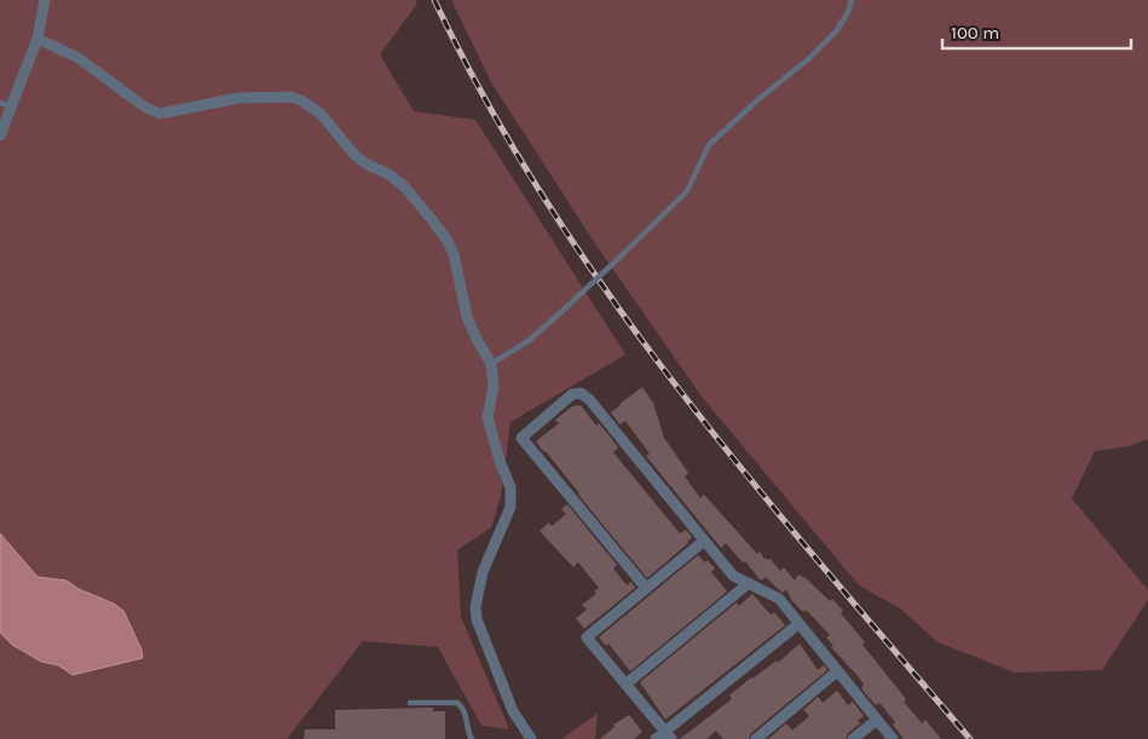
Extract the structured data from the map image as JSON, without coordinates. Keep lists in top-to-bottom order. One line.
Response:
{"scale_bar":"100 m"}
